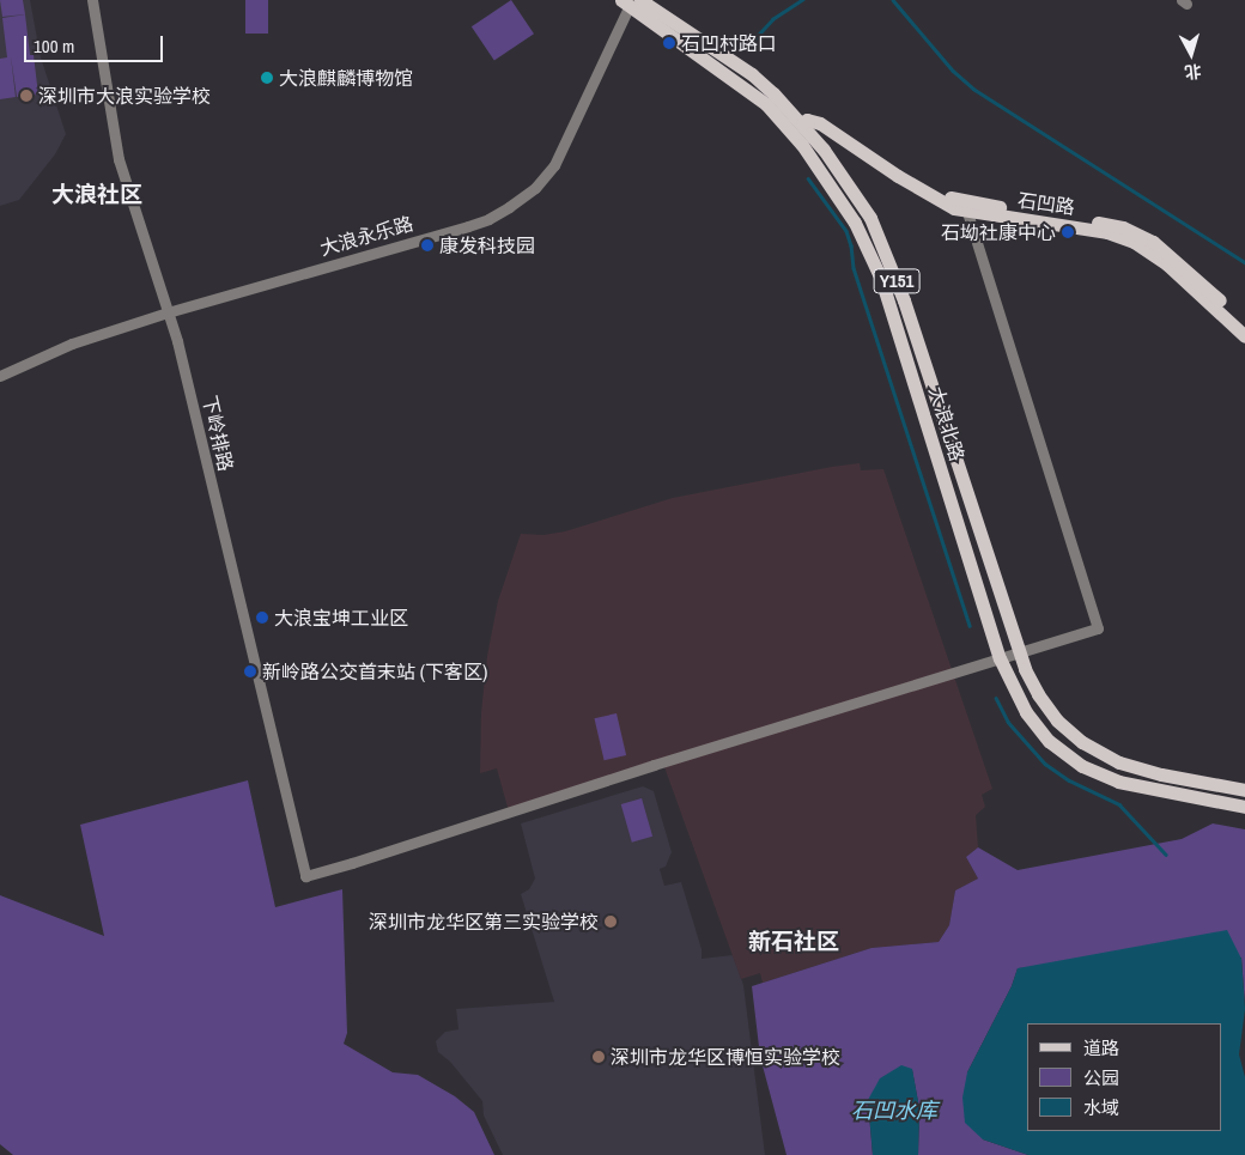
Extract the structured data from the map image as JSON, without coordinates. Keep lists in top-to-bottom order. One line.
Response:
{"streets":{"main road":["石凹路","Y151","大浪北路"],"street":["大浪永乐路","下岭排路"]},"crossings":[["石凹路","大浪北路"],["大浪永乐路","大浪北路"],["大浪永乐路","下岭排路"],["大浪北路","下岭排路"]],"districts":["大浪社区","新石社区"],"water":["石凹水库"],"places":["石凹村路口","大浪麒麟博物馆","深圳市大浪实验学校","石坳社康中心","康发科技园","大浪宝坤工业区","新岭路公交首末站 (下客区)","深圳市龙华区第三实验学校","深圳市龙华区博恒实验学校"],"legend":["道路","公园","水域"],"scale_bar":"100 m","north":"bottom"}
